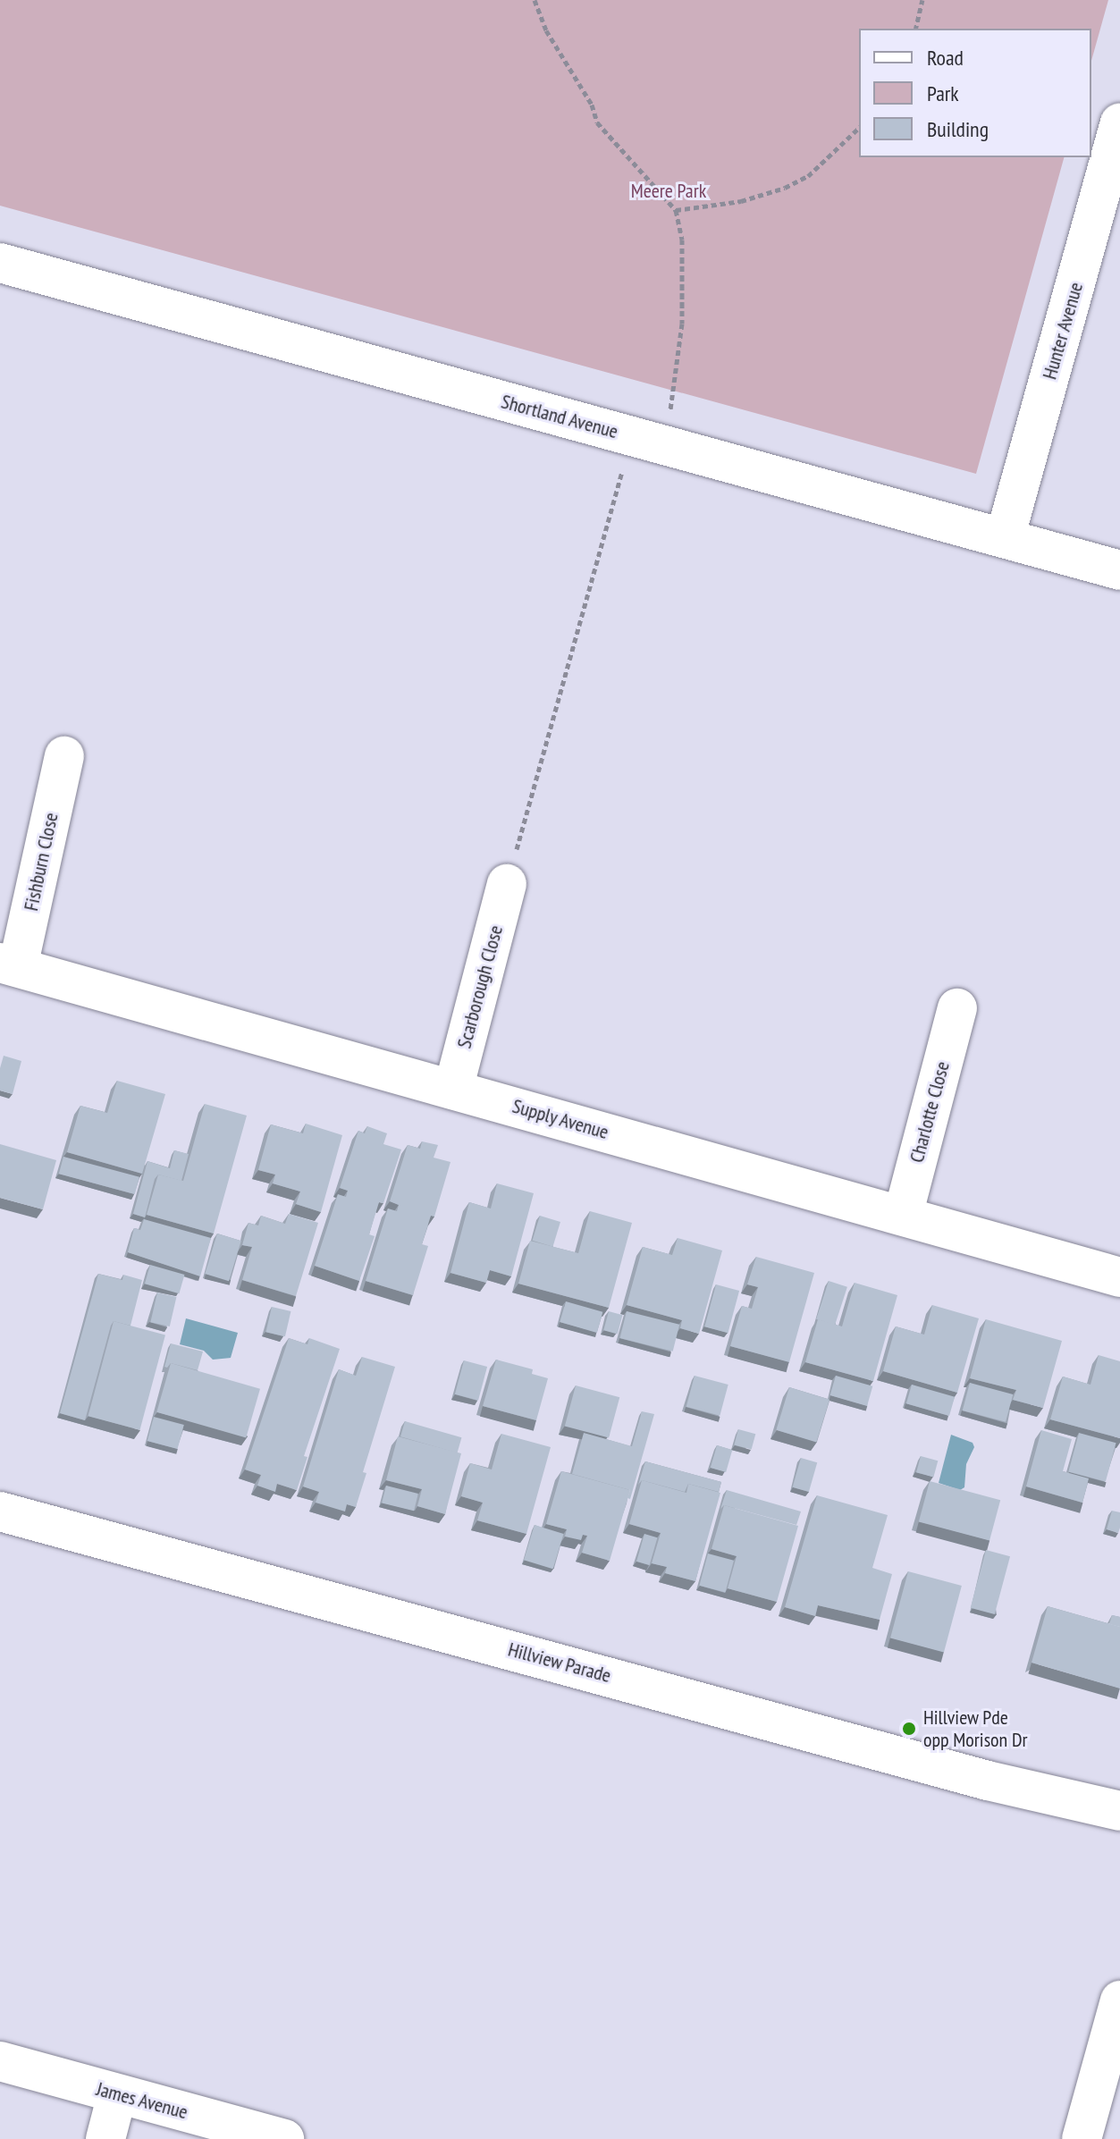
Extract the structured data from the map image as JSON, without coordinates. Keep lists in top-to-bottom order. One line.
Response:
{"streets":{"street":["Hunter Avenue","Shortland Avenue","Fishburn Close","Scarborough Close","Charlotte Close","Supply Avenue","Hillview Parade","James Avenue"]},"crossings":[["Hunter Avenue","Shortland Avenue"],["Fishburn Close","Supply Avenue"],["Scarborough Close","Supply Avenue"],["Charlotte Close","Supply Avenue"]],"parks":["Meere Park"],"places":["Hillview Pde opp Morison Dr"],"legend":["Road","Park","Building"]}
